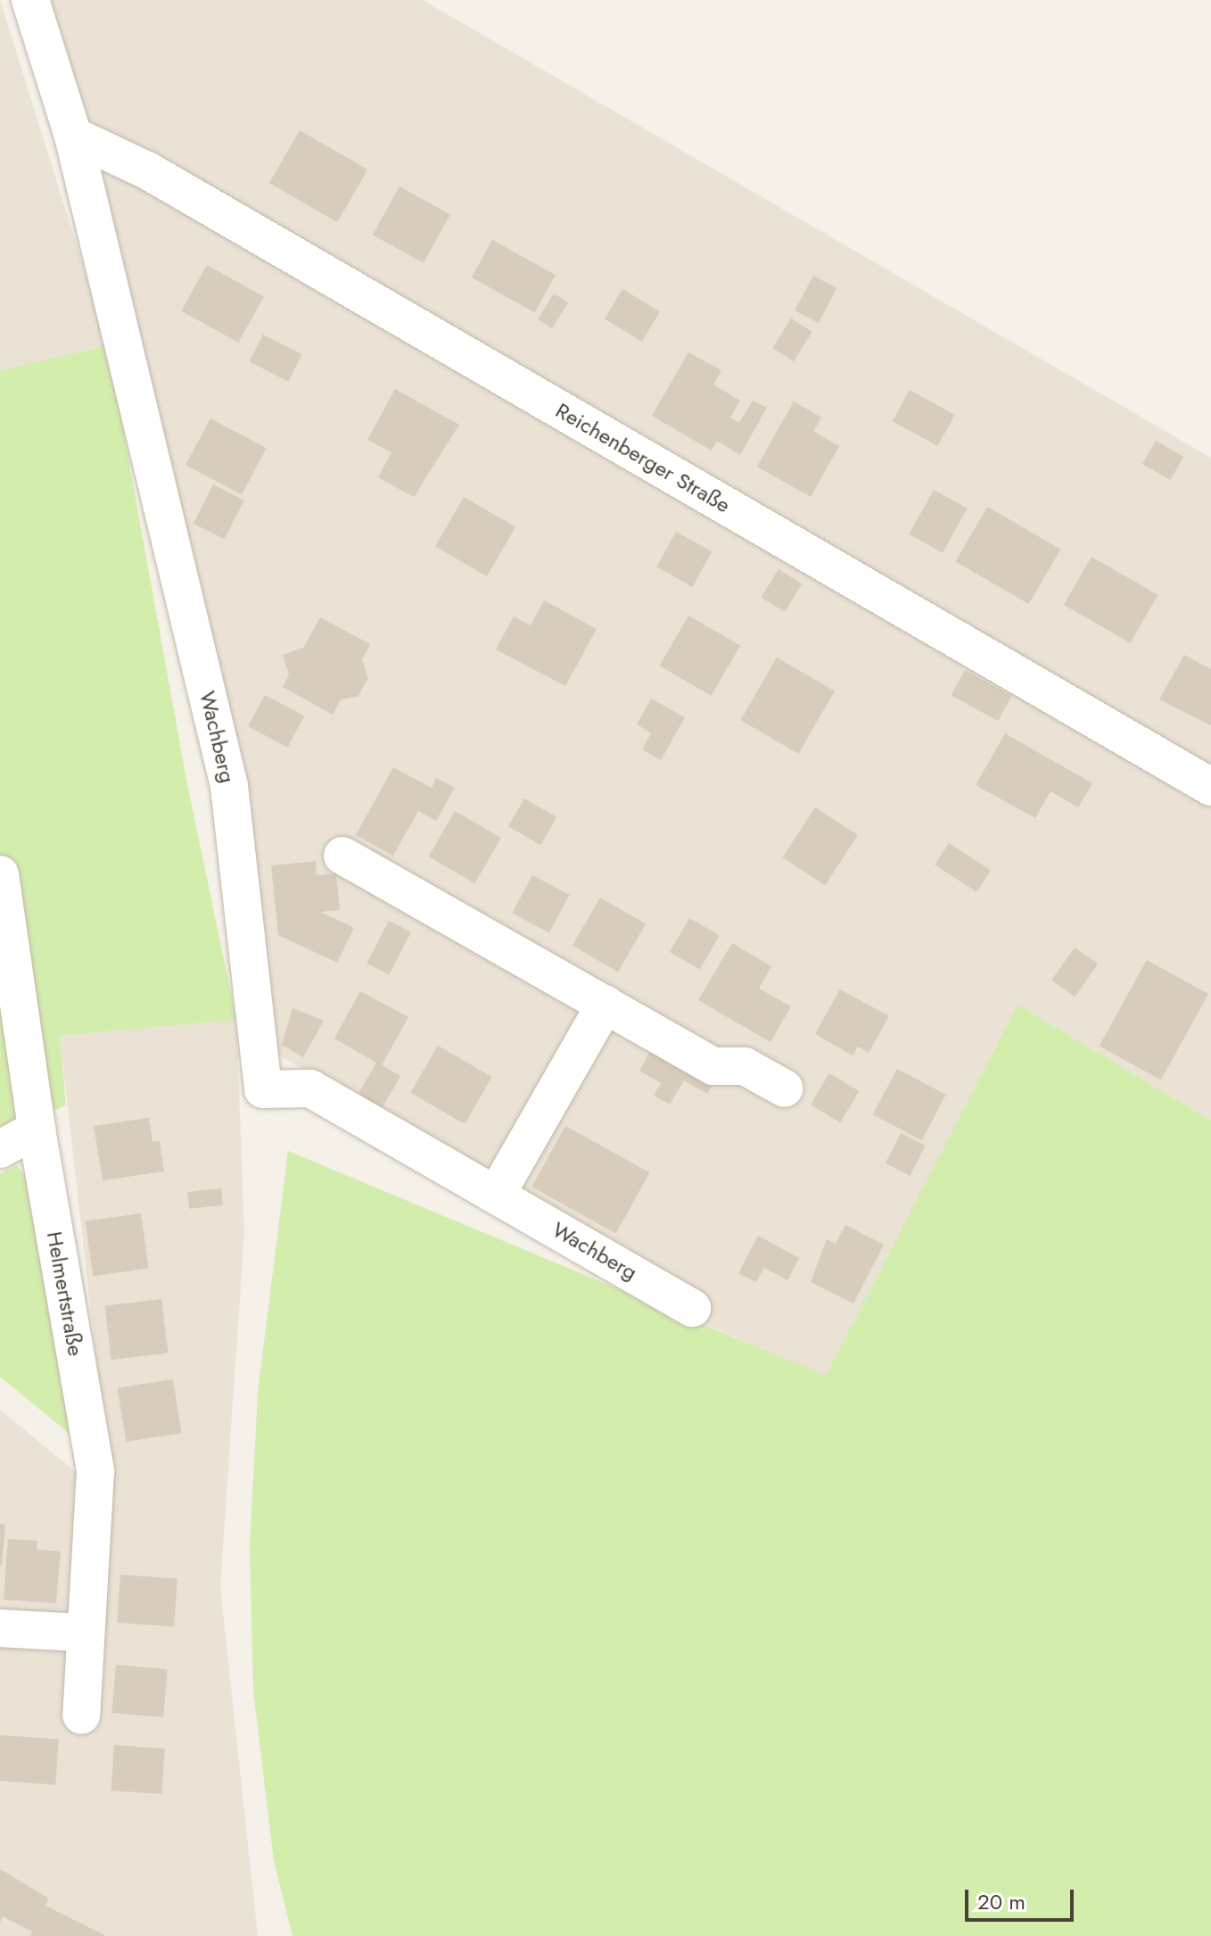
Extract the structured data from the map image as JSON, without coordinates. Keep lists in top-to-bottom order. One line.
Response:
{"streets":{"street":["Reichenberger Straße","Wachberg","Helmertstraße"]},"crossings":[["Reichenberger Straße","Wachberg"]],"scale_bar":"20 m"}
